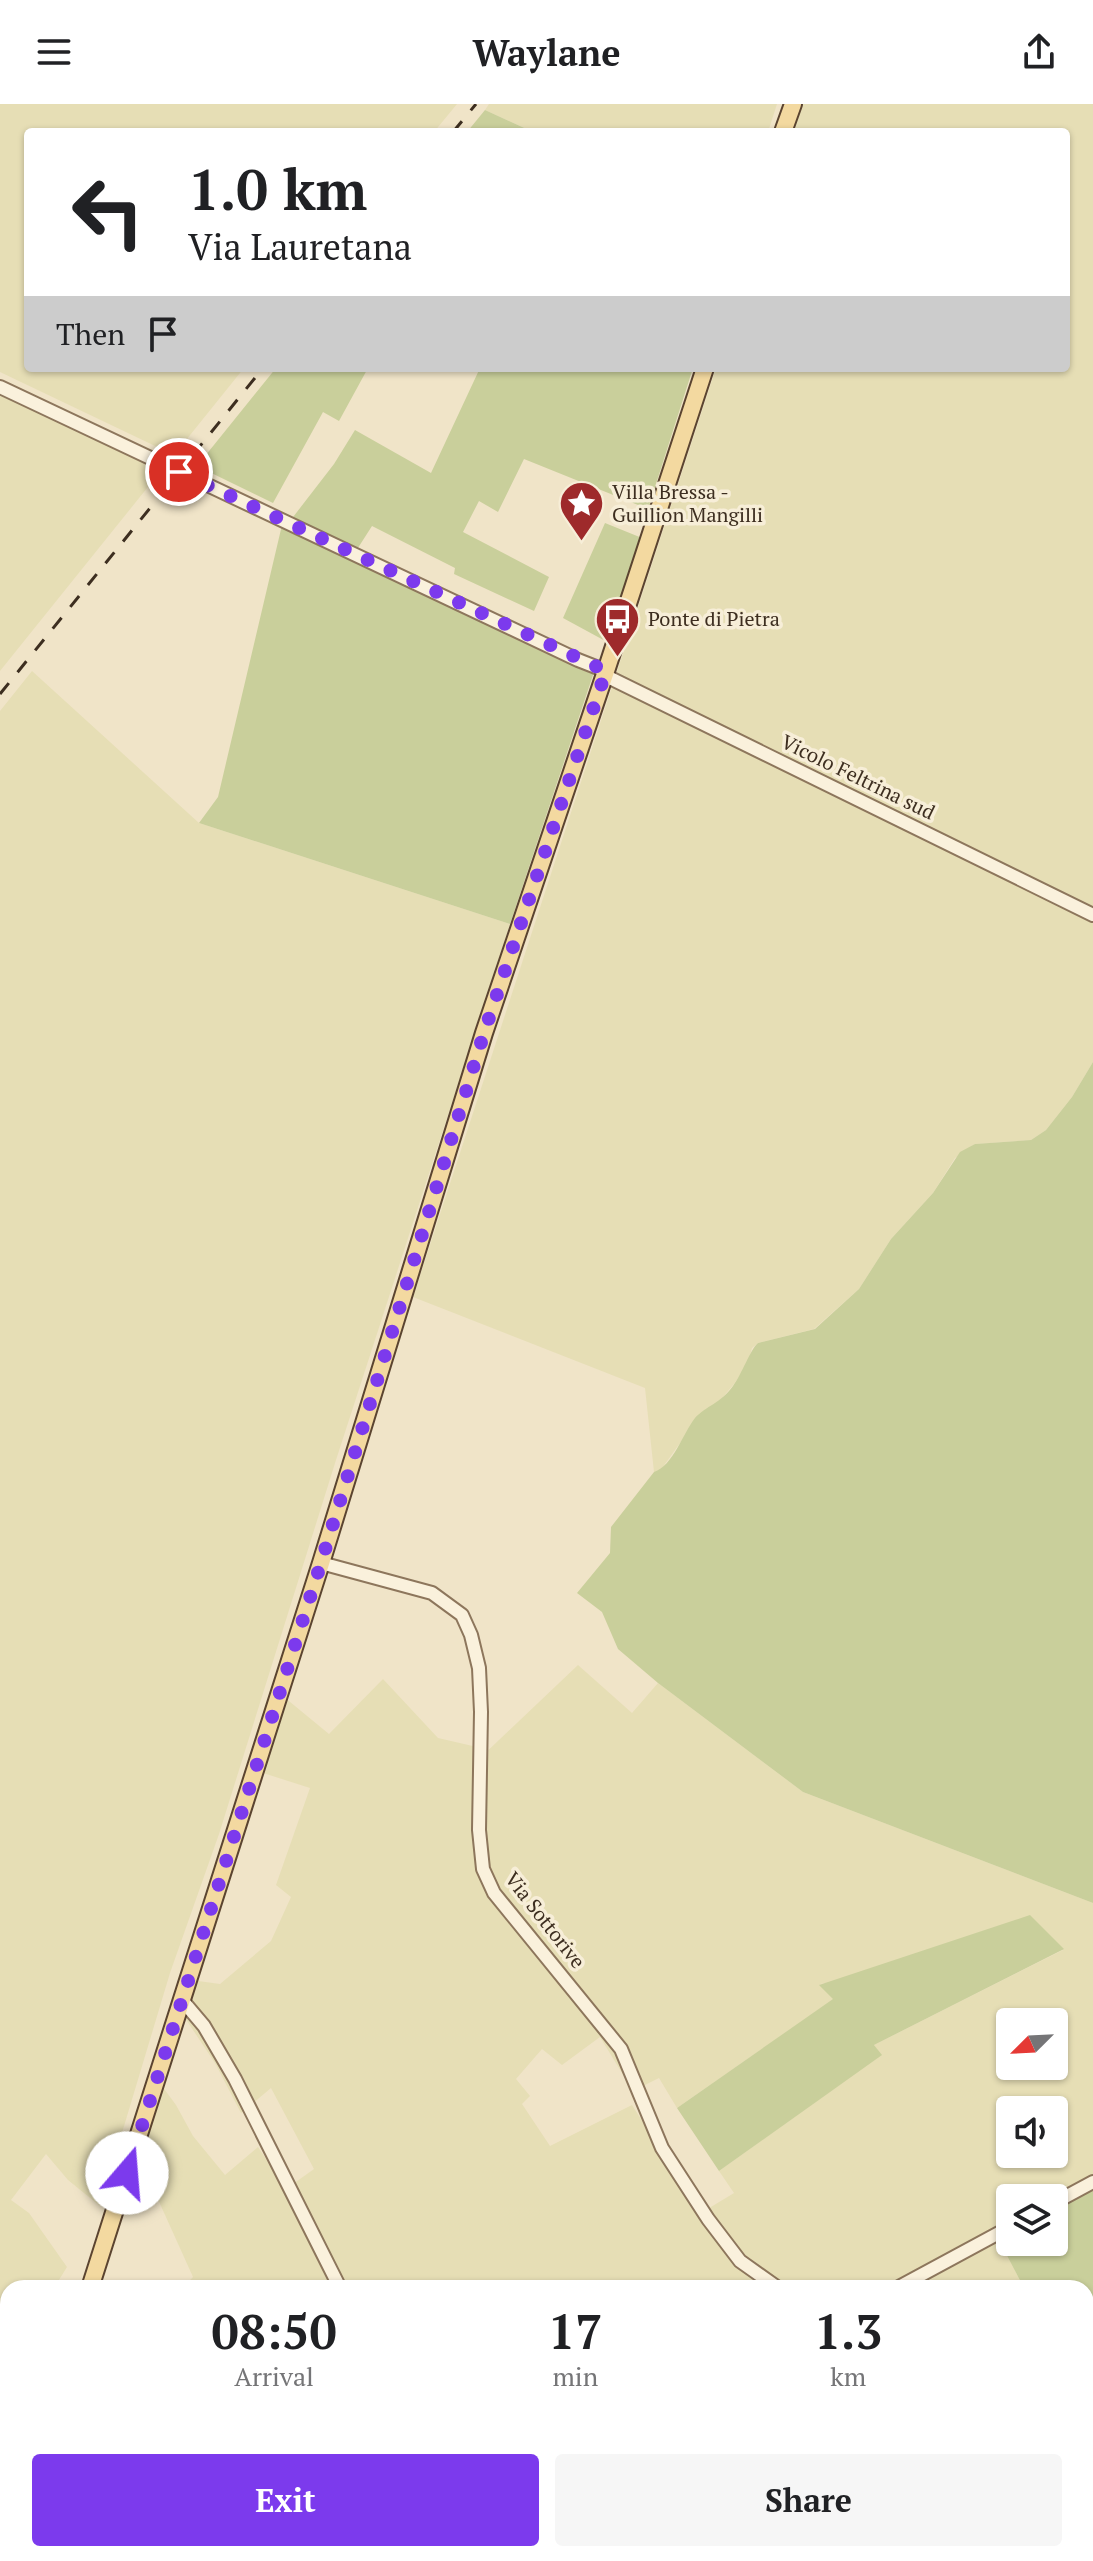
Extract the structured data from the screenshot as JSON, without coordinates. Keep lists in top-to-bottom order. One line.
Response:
{"streets":{"street":["Vicolo Feltrina sud","Via Sottorive"]},"places":{"place":["Villa Bressa - Guillion Mangilli"],"bus stop":["Ponte di Pietra"]},"north":"bottom left","page":{"header":"Waylane","turn":["1.0 km","Via Lauretana"],"then":"Then","eta":["08:50","Arrival","17","min","1.3","km"],"buttons":["Exit","Share"]}}
